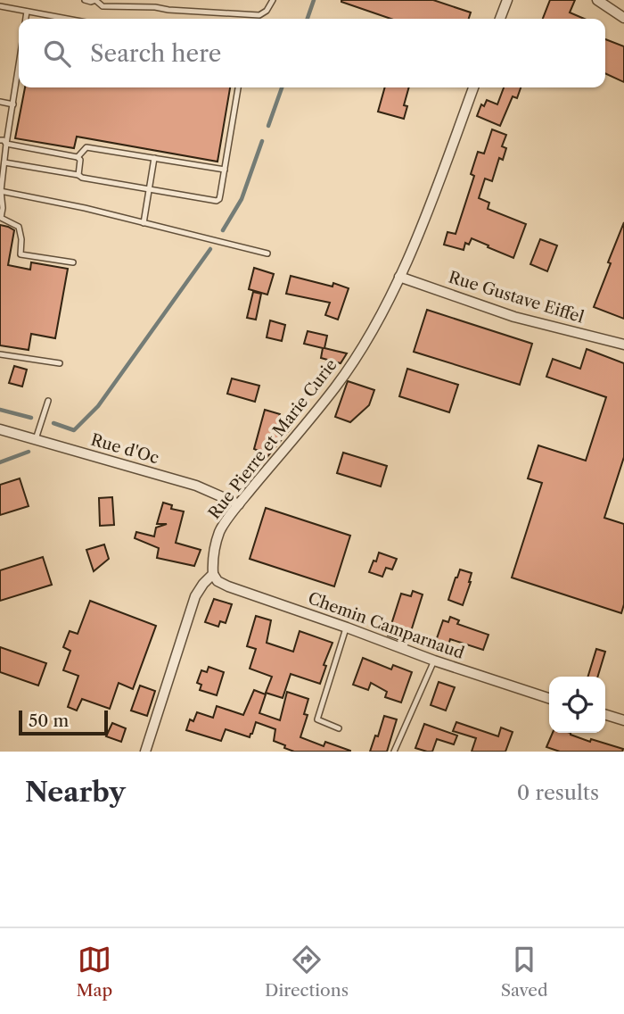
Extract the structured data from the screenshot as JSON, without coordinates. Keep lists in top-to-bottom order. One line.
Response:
{"streets":{"street":["Rue Gustave Eiffel","Rue Pierre et Marie Curie","Rue d'Oc","Chemin Camparnaud"]},"crossings":[["Rue Gustave Eiffel","Rue Pierre et Marie Curie"],["Rue Pierre et Marie Curie","Rue d'Oc"],["Rue Pierre et Marie Curie","Chemin Camparnaud"]],"scale_bar":"50 m","page":{"search":"Search here","scale":"50 m","heading":["Nearby","0 results"],"nav":["Map","Directions","Saved"]}}
